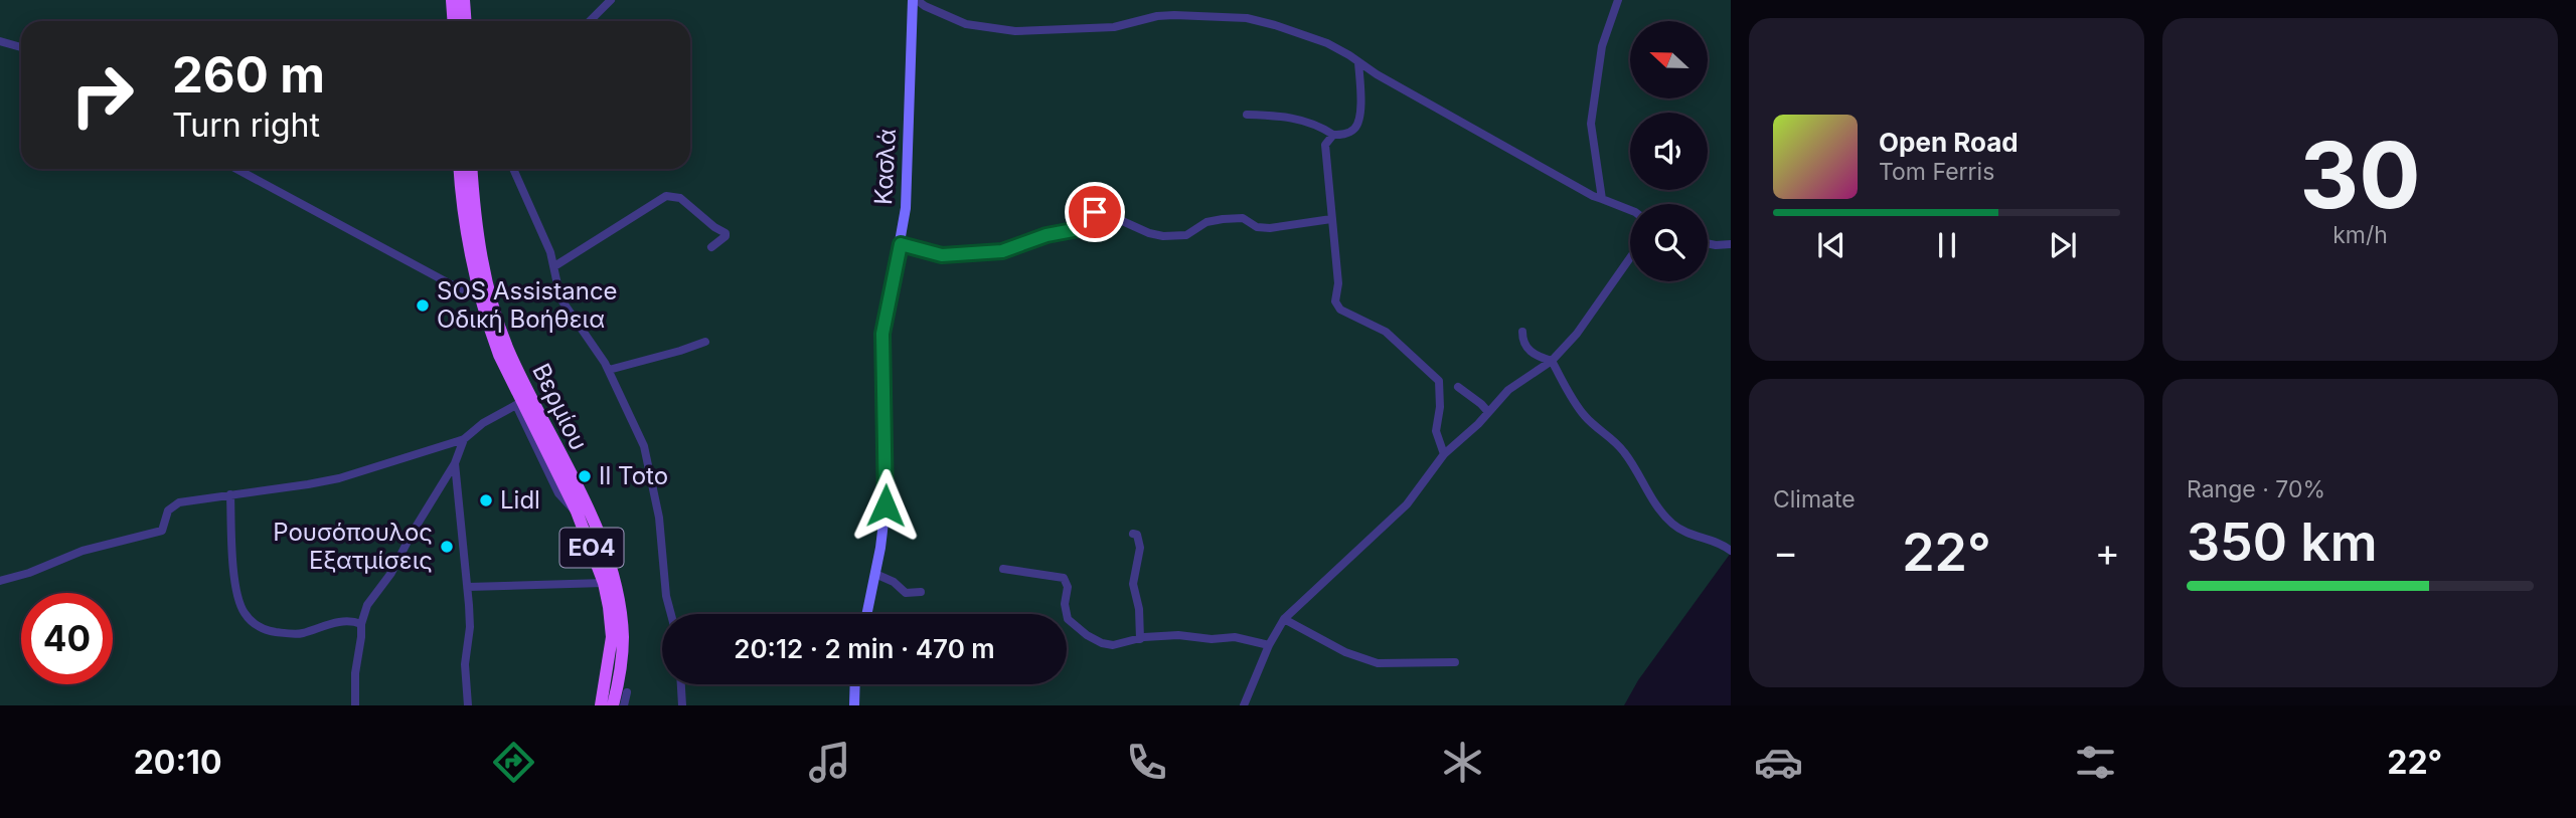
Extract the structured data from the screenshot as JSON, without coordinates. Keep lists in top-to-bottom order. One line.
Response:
{"streets":{"main road":["Βερμίου","ΕΟ4"],"street":["Κασλά"]},"crossings":[["Βερμίου","ΕΟ4"]],"places":["SOS Assistance Οδική Βοήθεια","Il Toto","Lidl","Ρουσόπουλος Εξατμίσεις"],"north":"left","page":{"tile":[["30","km/h"],"Climate",["Range · 70%","350 km"]],"turn":["260 m","Turn right"],"song":["Open Road","Tom Ferris"],"heat":["−","22°","+"],"limit":"40","trip":"20:12 · 2 min · 470 m","tabs":["20:10","22°"]}}
